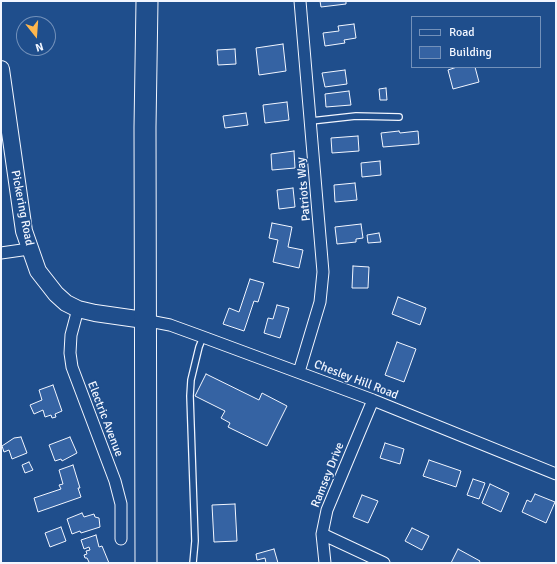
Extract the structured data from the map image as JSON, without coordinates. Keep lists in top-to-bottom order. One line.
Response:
{"streets":{"main road":["Pickering Road"],"street":["Patriots Way","Chesley Hill Road","Electric Avenue","Ramsey Drive"]},"crossings":[["Patriots Way","Chesley Hill Road"],["Pickering Road","Chesley Hill Road"],["Pickering Road","Electric Avenue"],["Chesley Hill Road","Ramsey Drive"]],"legend":["Road","Building"],"north":"bottom"}
